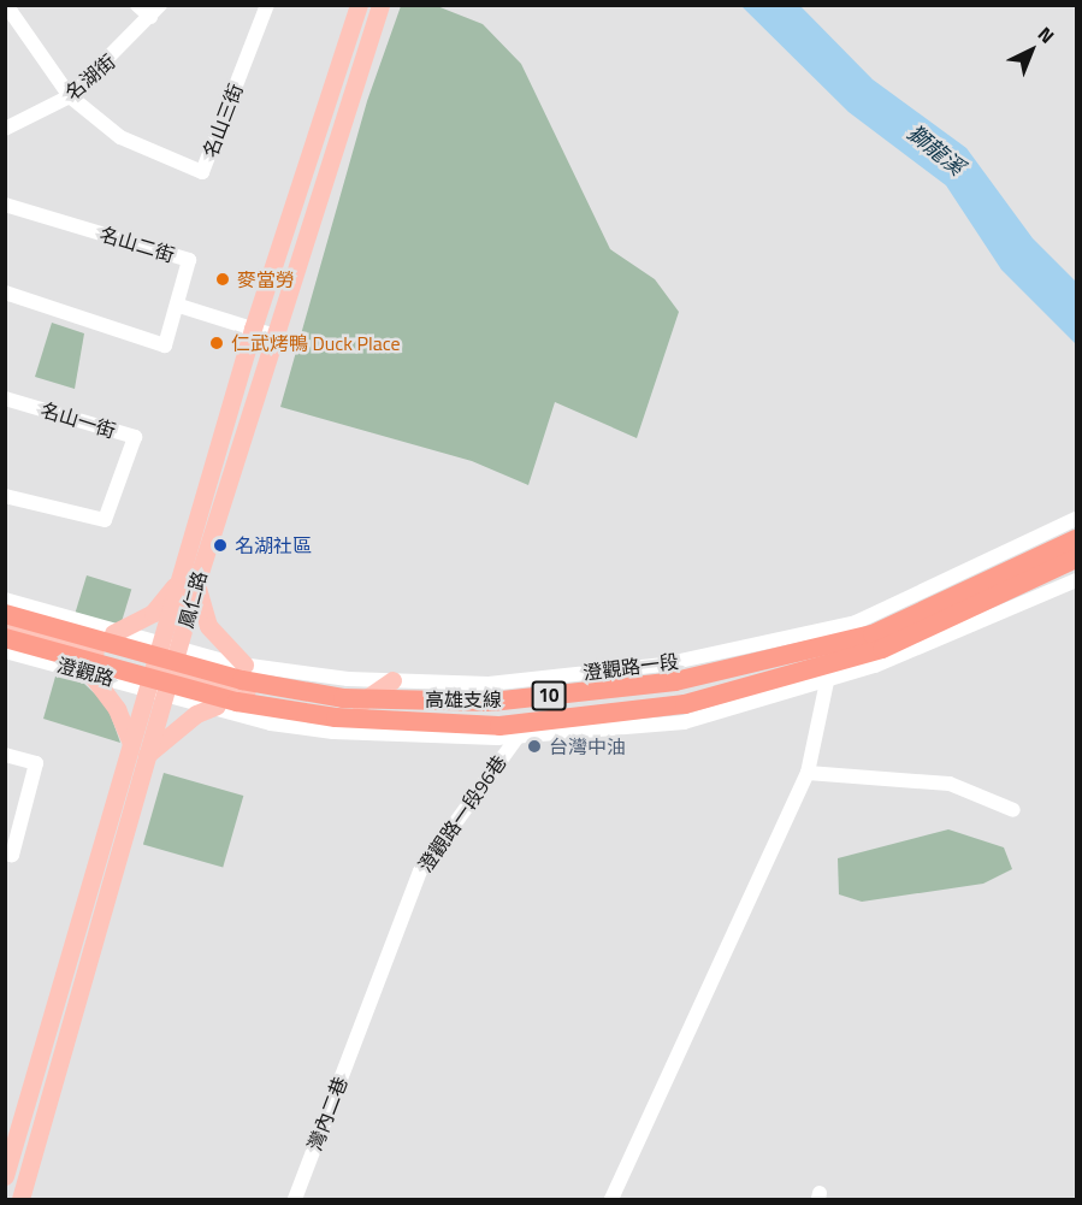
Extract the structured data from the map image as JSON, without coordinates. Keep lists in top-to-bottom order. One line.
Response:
{"streets":{"highway":["10","高雄支線"],"main road":["鳳仁路"],"street":["名湖街","名山三街","名山二街","名山一街","澄觀路一段","澄觀路","澄觀路一段96巷","灣內二巷"]},"crossings":[["名湖街","名山三街"],["鳳仁路","澄觀路一段"],["鳳仁路","澄觀路"],["澄觀路一段","澄觀路"],["澄觀路一段96巷","灣內二巷"]],"water":["獅龍溪"],"places":["麥當勞","仁武烤鴨 Duck Place","名湖社區","台灣中油"],"north":"top right"}
